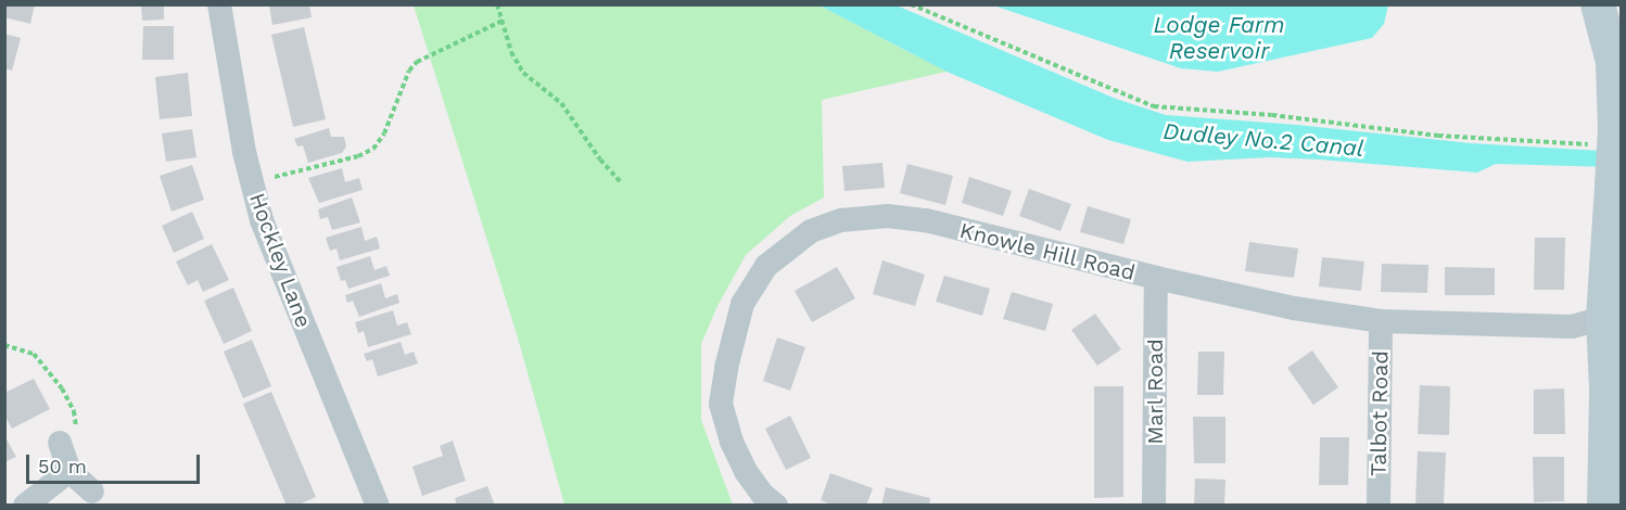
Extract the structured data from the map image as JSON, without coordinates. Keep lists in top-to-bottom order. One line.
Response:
{"streets":{"street":["Knowle Hill Road","Hockley Lane","Marl Road","Talbot Road"]},"crossings":[["Knowle Hill Road","Marl Road"],["Knowle Hill Road","Talbot Road"]],"water":["Lodge Farm Reservoir","Dudley No.2 Canal"],"scale_bar":"50 m"}
